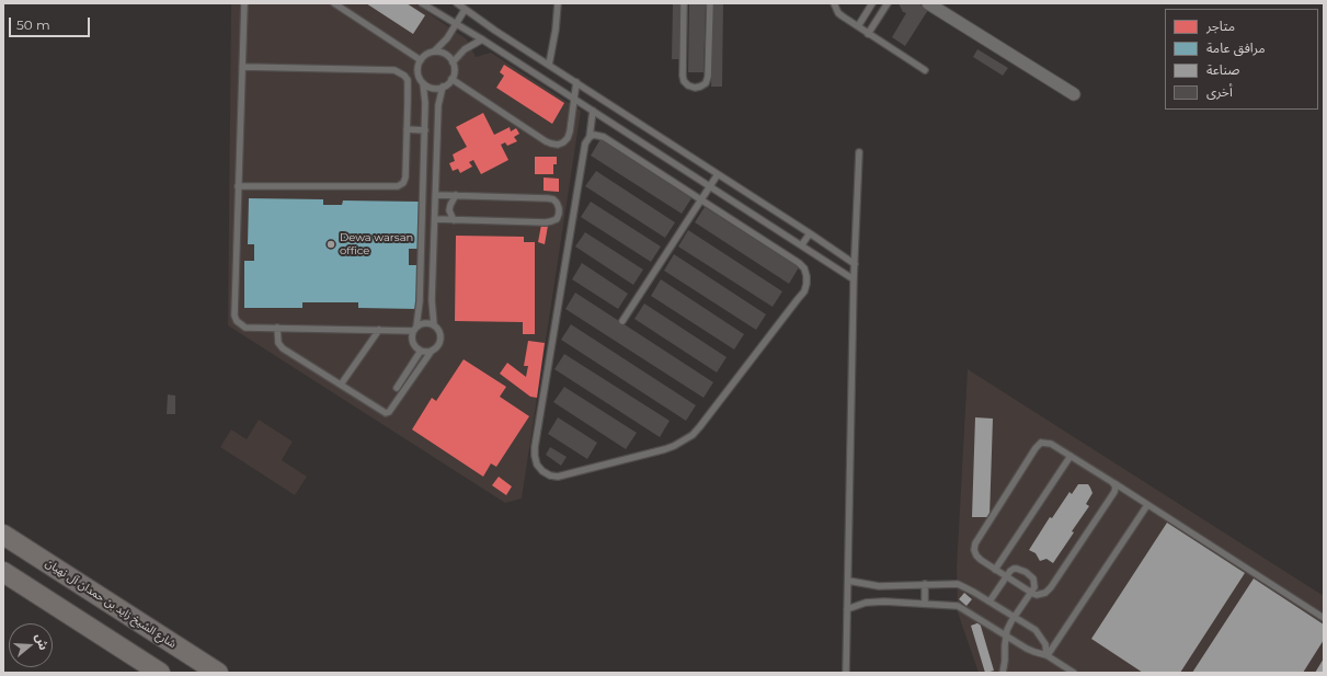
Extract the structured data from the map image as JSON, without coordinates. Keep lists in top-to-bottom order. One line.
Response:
{"streets":{"main road":["شارع الشيخ زايد بن حمدان آل نهيان"]},"places":["Dewa warsan office"],"legend":["متاجر","مرافق عامة","صناعة","أخرى"],"scale_bar":"50 m","north":"right"}
